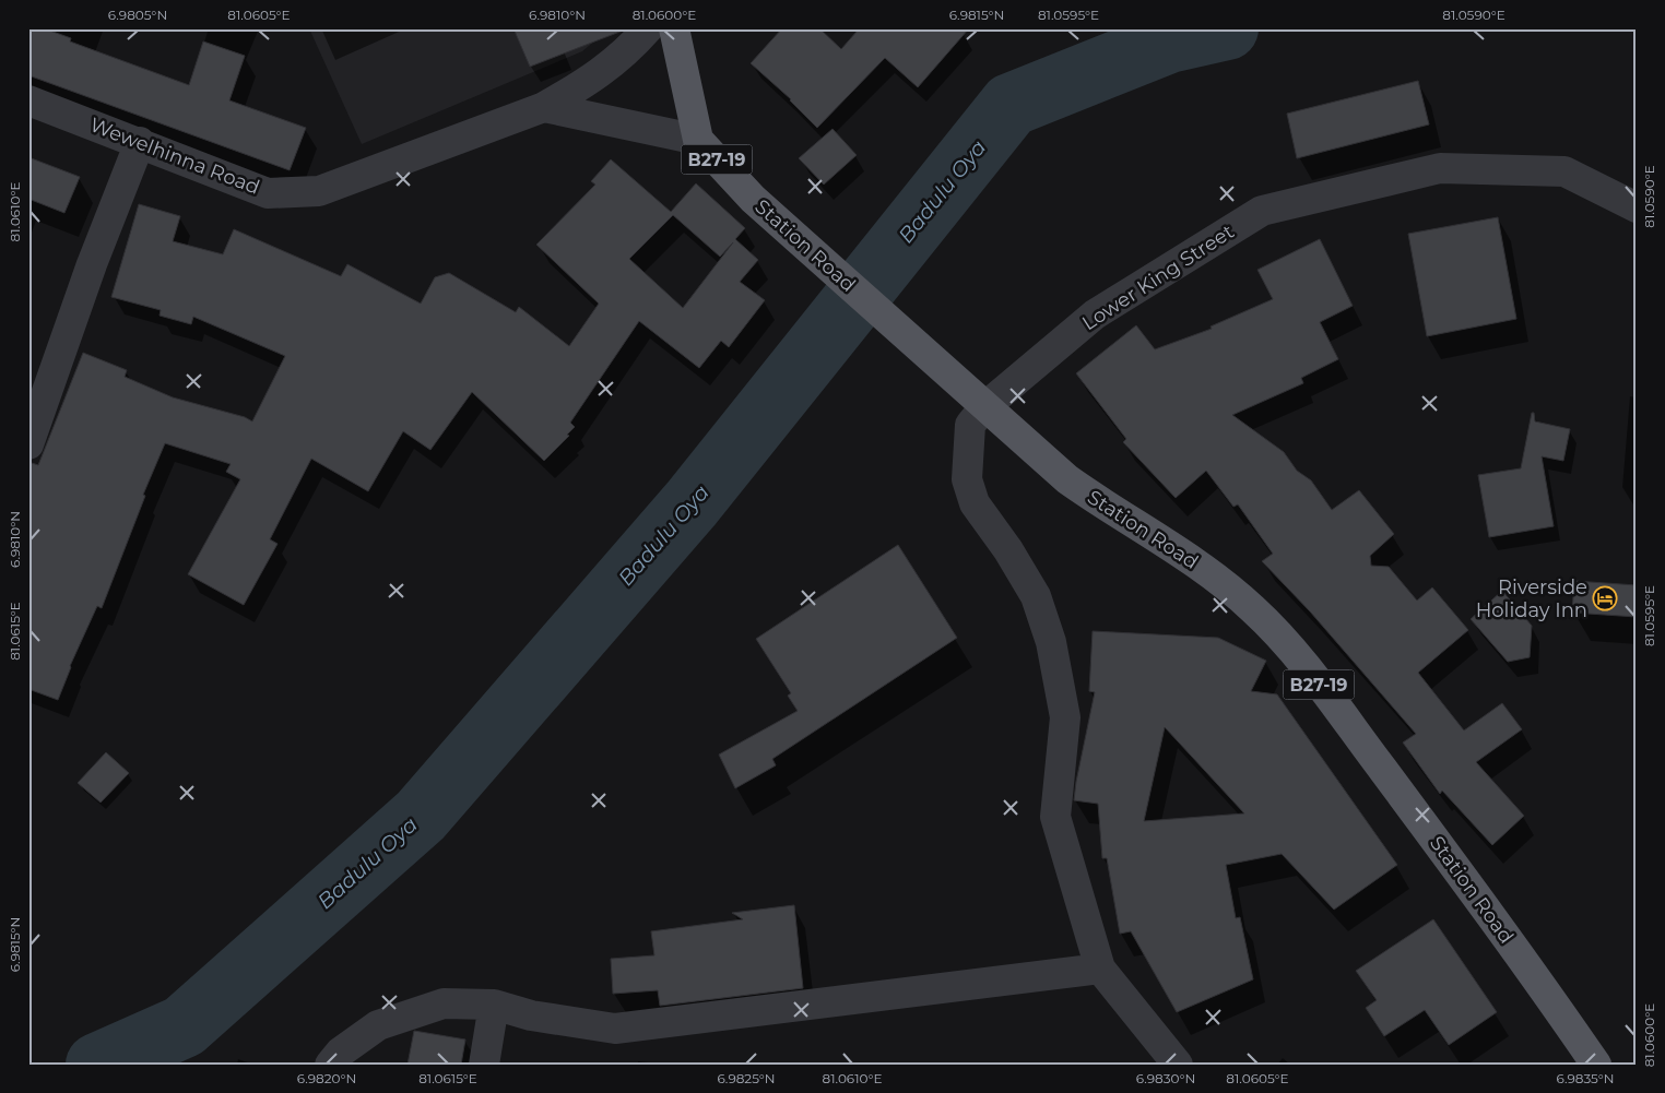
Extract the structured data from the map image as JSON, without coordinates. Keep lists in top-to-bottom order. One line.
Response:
{"streets":{"main road":["B27-19","Station Road"],"street":["Wewelhinna Road","Lower King Street"]},"crossings":[["B27-19","Station Road"],["Station Road","Lower King Street"]],"water":["Badulu Oya"],"places":{"hotel":["Riverside Holiday Inn"]},"coordinates":["6.9805°N","81.0605°E","6.9810°N","81.0600°E","6.9815°N","81.0595°E","81.0590°E","81.0610°E","81.0615°E","6.9820°N","6.9825°N","6.9830°N","6.9835°N"]}
